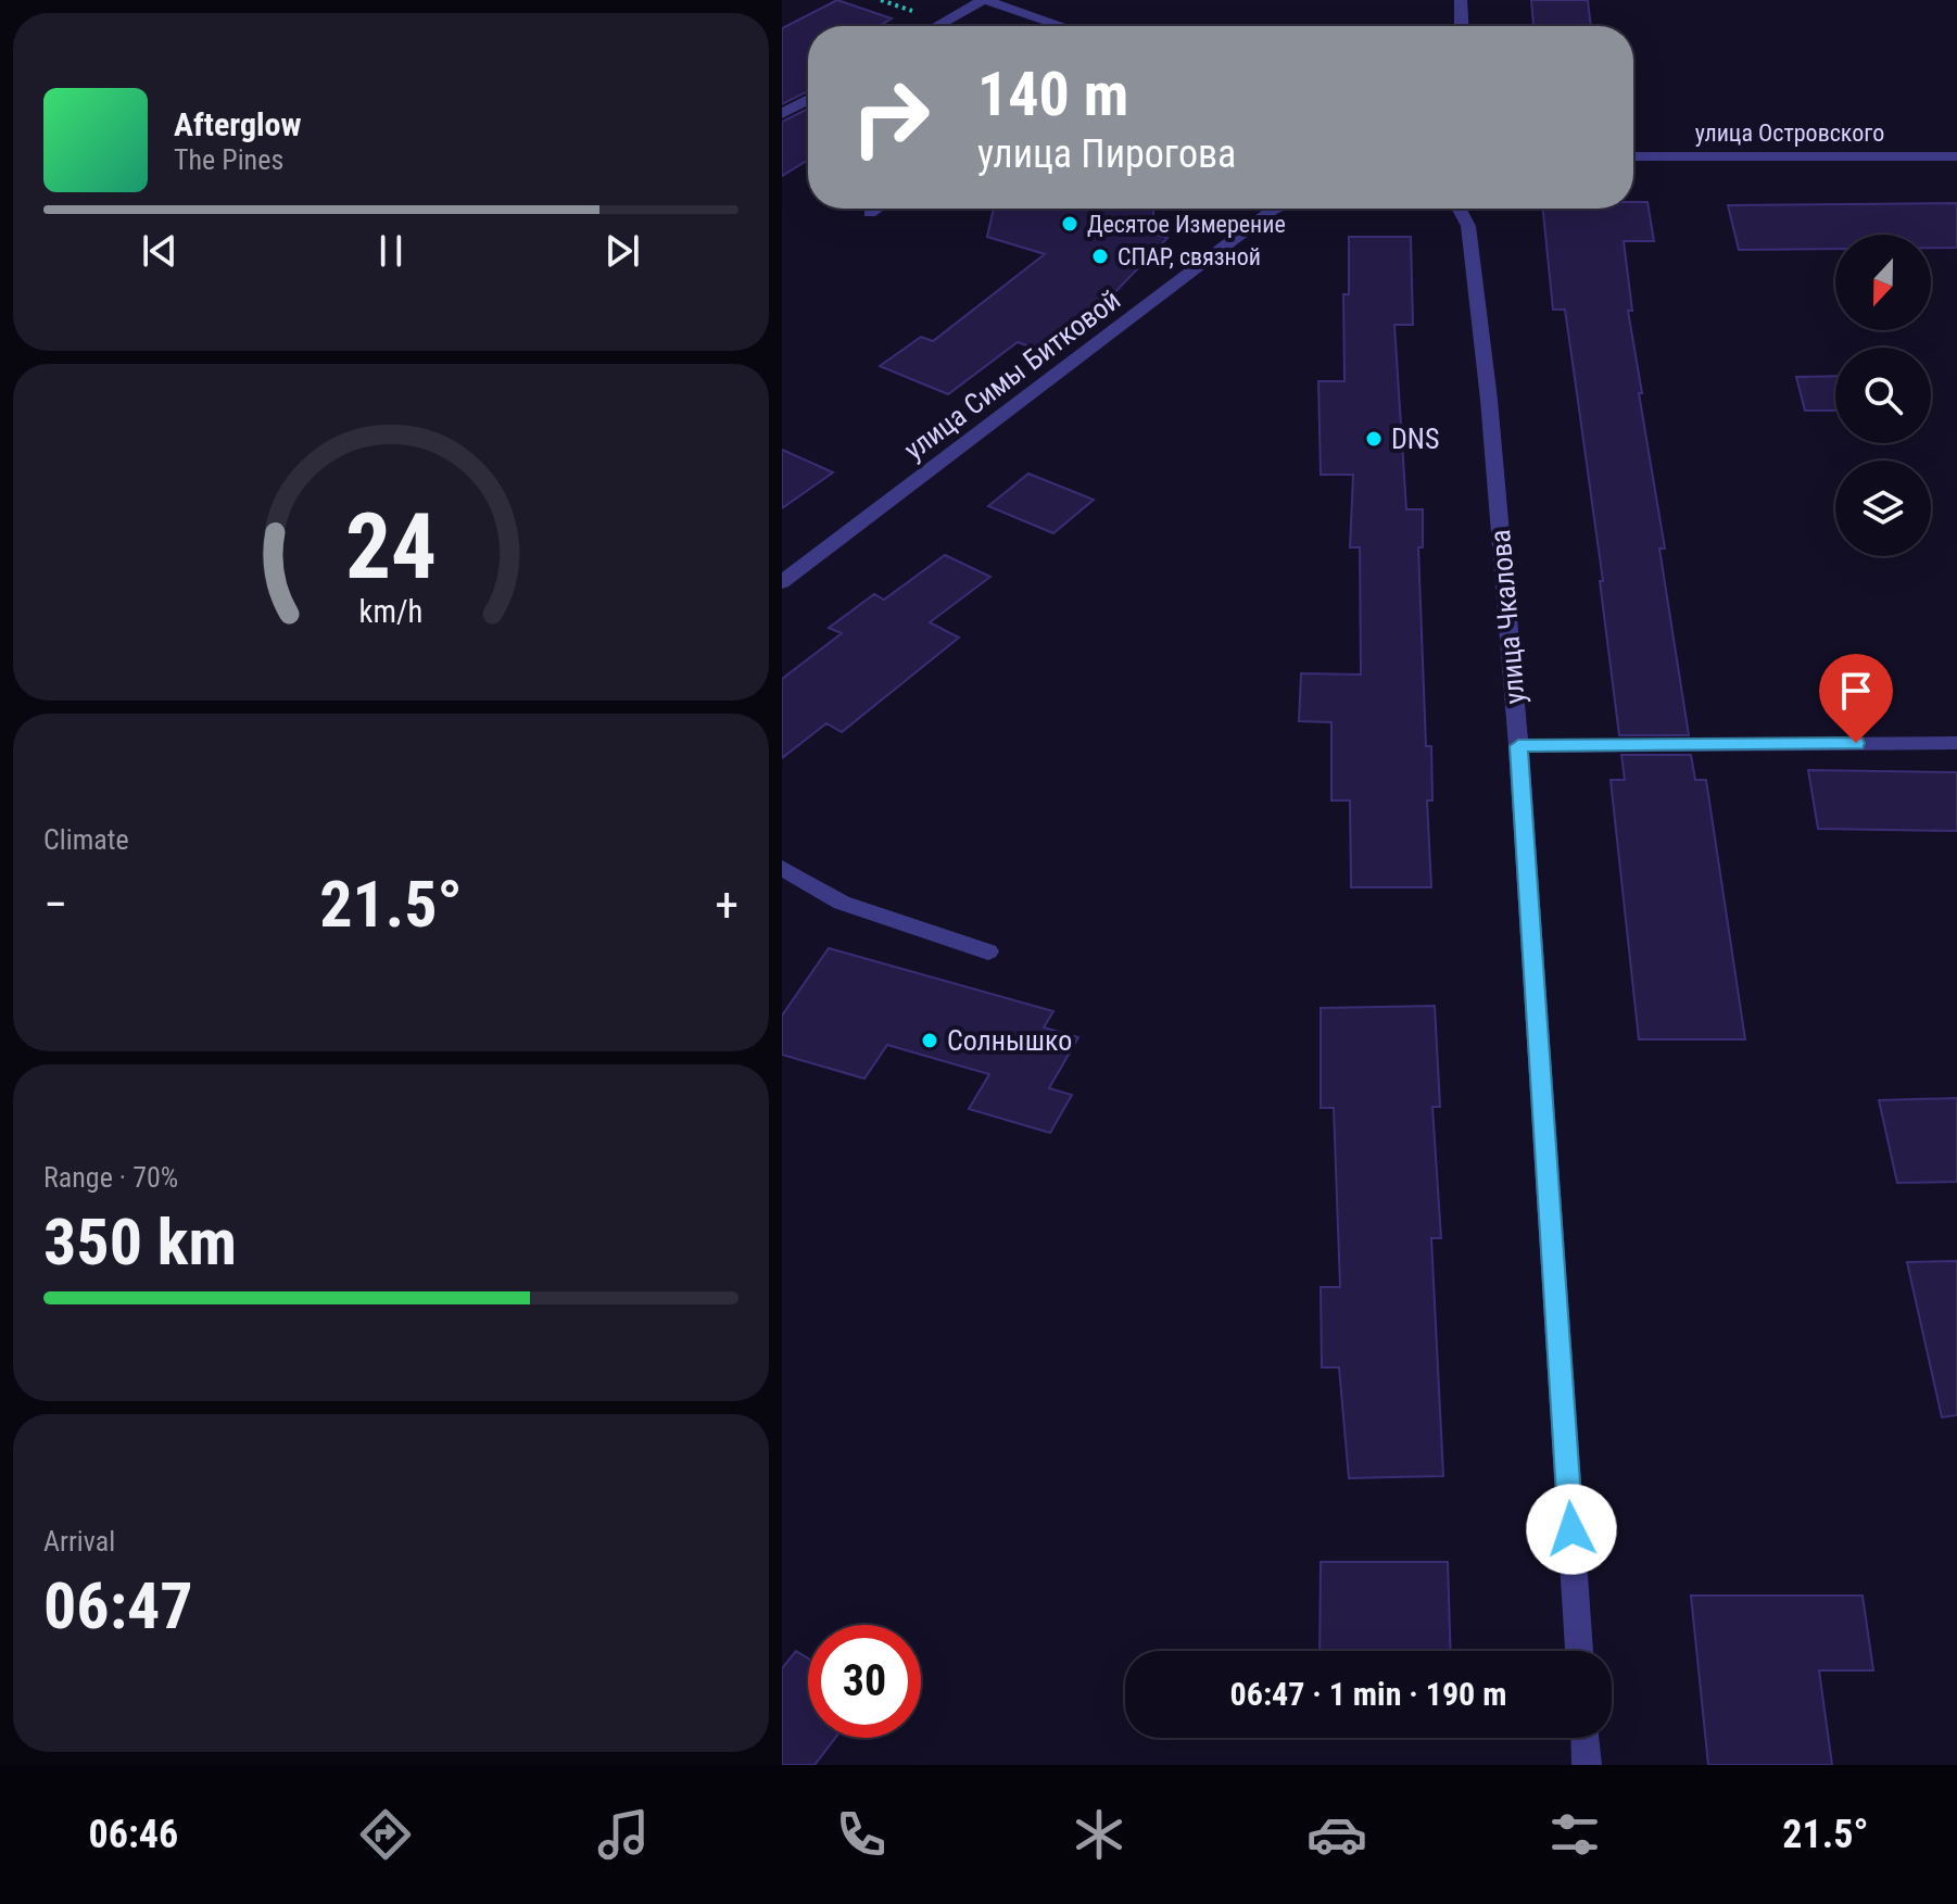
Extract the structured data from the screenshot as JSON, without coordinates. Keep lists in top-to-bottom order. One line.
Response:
{"streets":{"street":["улица Островского","улица Симы Битковой","улица Чкалова"]},"places":["Десятое Измерение","СПАР, связной","DNS","Солнышко"],"north":"bottom","page":{"turn":["140 m","улица Пирогова"],"song":["Afterglow","The Pines"],"tile":["Climate",["Range · 70%","350 km"],["Arrival","06:47"]],"heat":["−","21.5°","+"],"limit":"30","trip":"06:47 · 1 min · 190 m","tabs":["06:46","21.5°"],"gauge":["24","km/h"]}}
